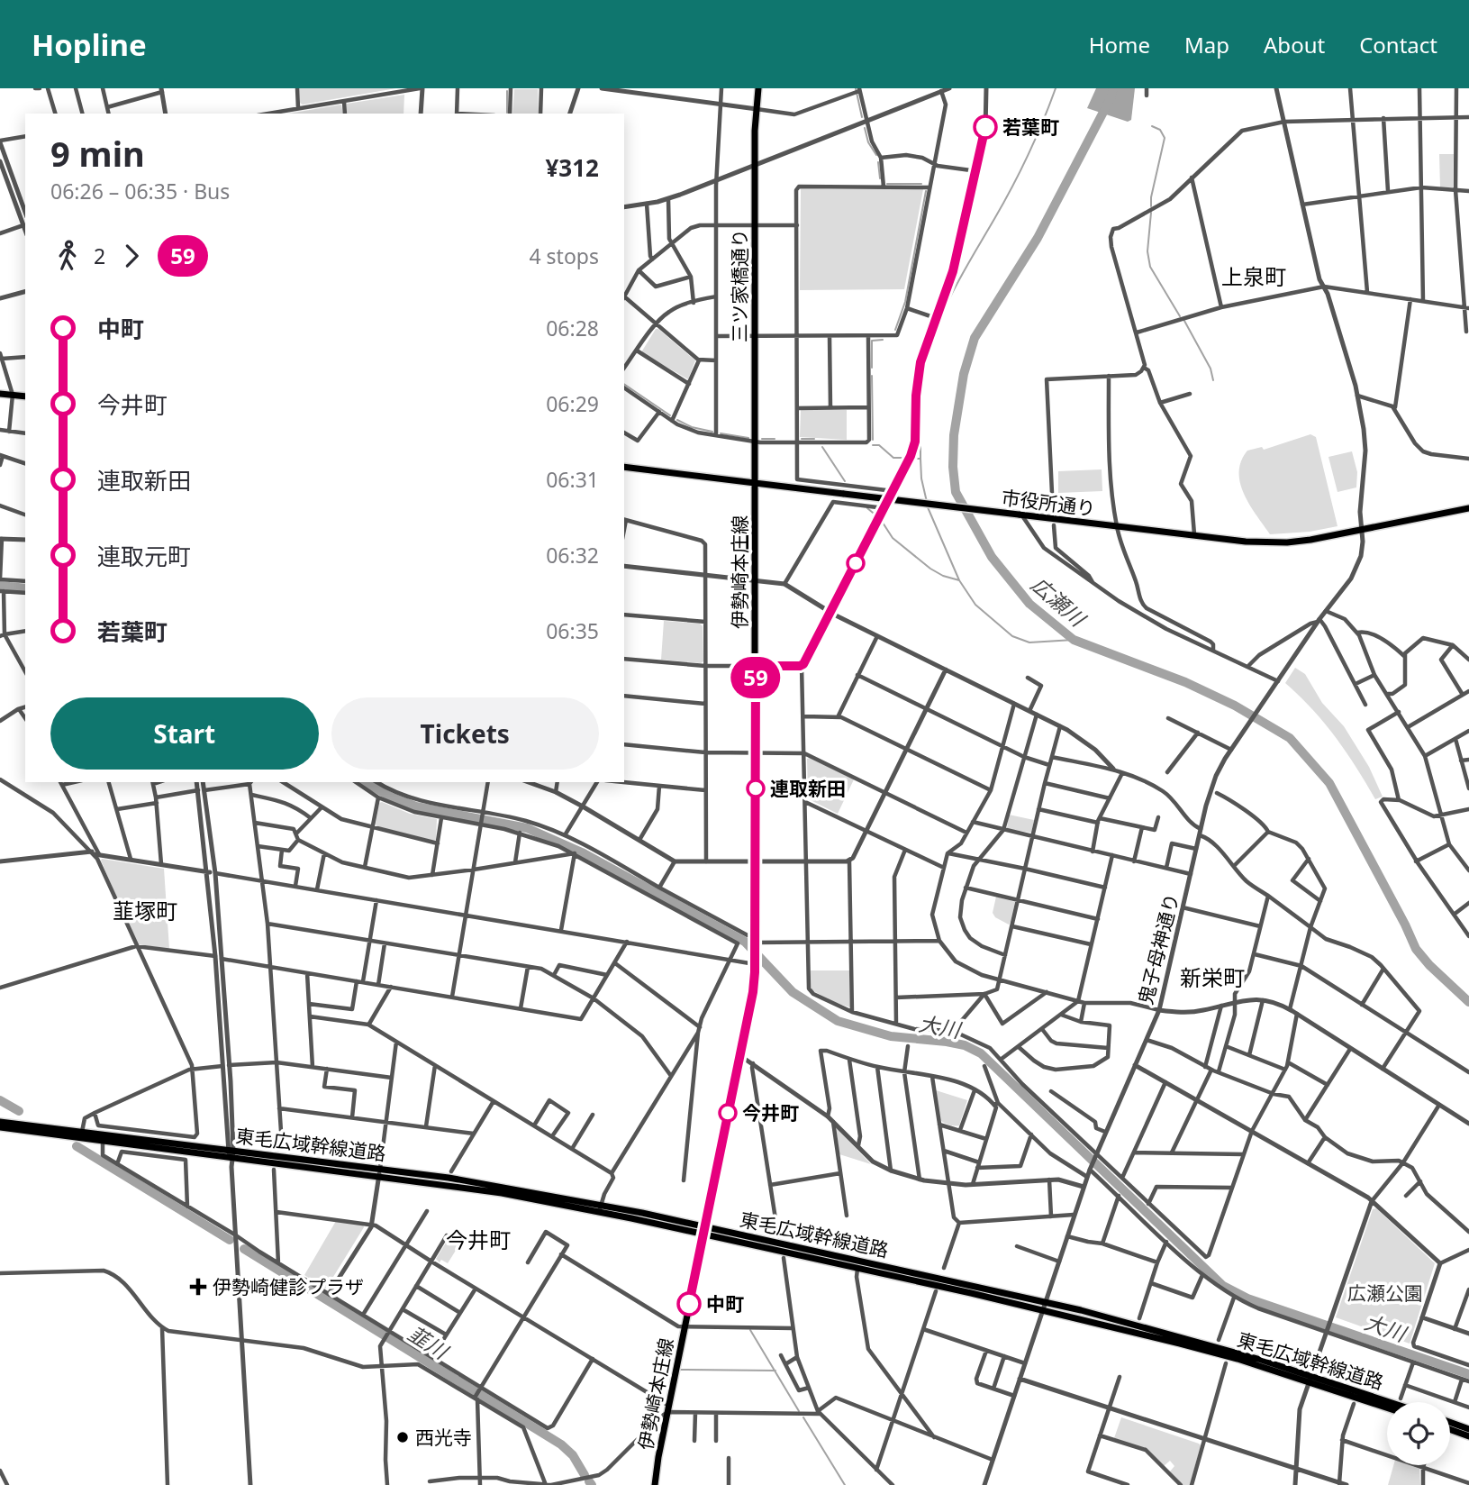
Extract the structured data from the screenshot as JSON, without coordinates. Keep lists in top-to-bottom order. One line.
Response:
{"streets":{"main road":["三ツ家橋通り","市役所通り","伊勢崎本庄線","東毛広域幹線道路"],"street":["鬼子母神通り"]},"crossings":[["三ツ家橋通り","市役所通り"],["三ツ家橋通り","伊勢崎本庄線"],["市役所通り","伊勢崎本庄線"],["伊勢崎本庄線","東毛広域幹線道路"]],"districts":["上泉町","韮塚町","新栄町","今井町"],"water":["広瀬川","大川","韮川"],"parks":["広瀬公園"],"places":{"other":["若葉町","連取新田","今井町","中町","西光寺"],"health":["伊勢崎健診プラザ"]},"lines":["bus line 59"],"page":{"header":"Hopline","nav":["Home","Map","About","Contact"],"on_map":"59","heading":["9 min","06:26 – 06:35 · Bus","¥312"],"legs":["2","59","4 stops"],"list":[{"name":"中町","value":"06:28"},{"name":"今井町","value":"06:29"},{"name":"連取新田","value":"06:31"},{"name":"連取元町","value":"06:32"},{"name":"若葉町","value":"06:35"}],"buttons":["Start","Tickets"]}}
